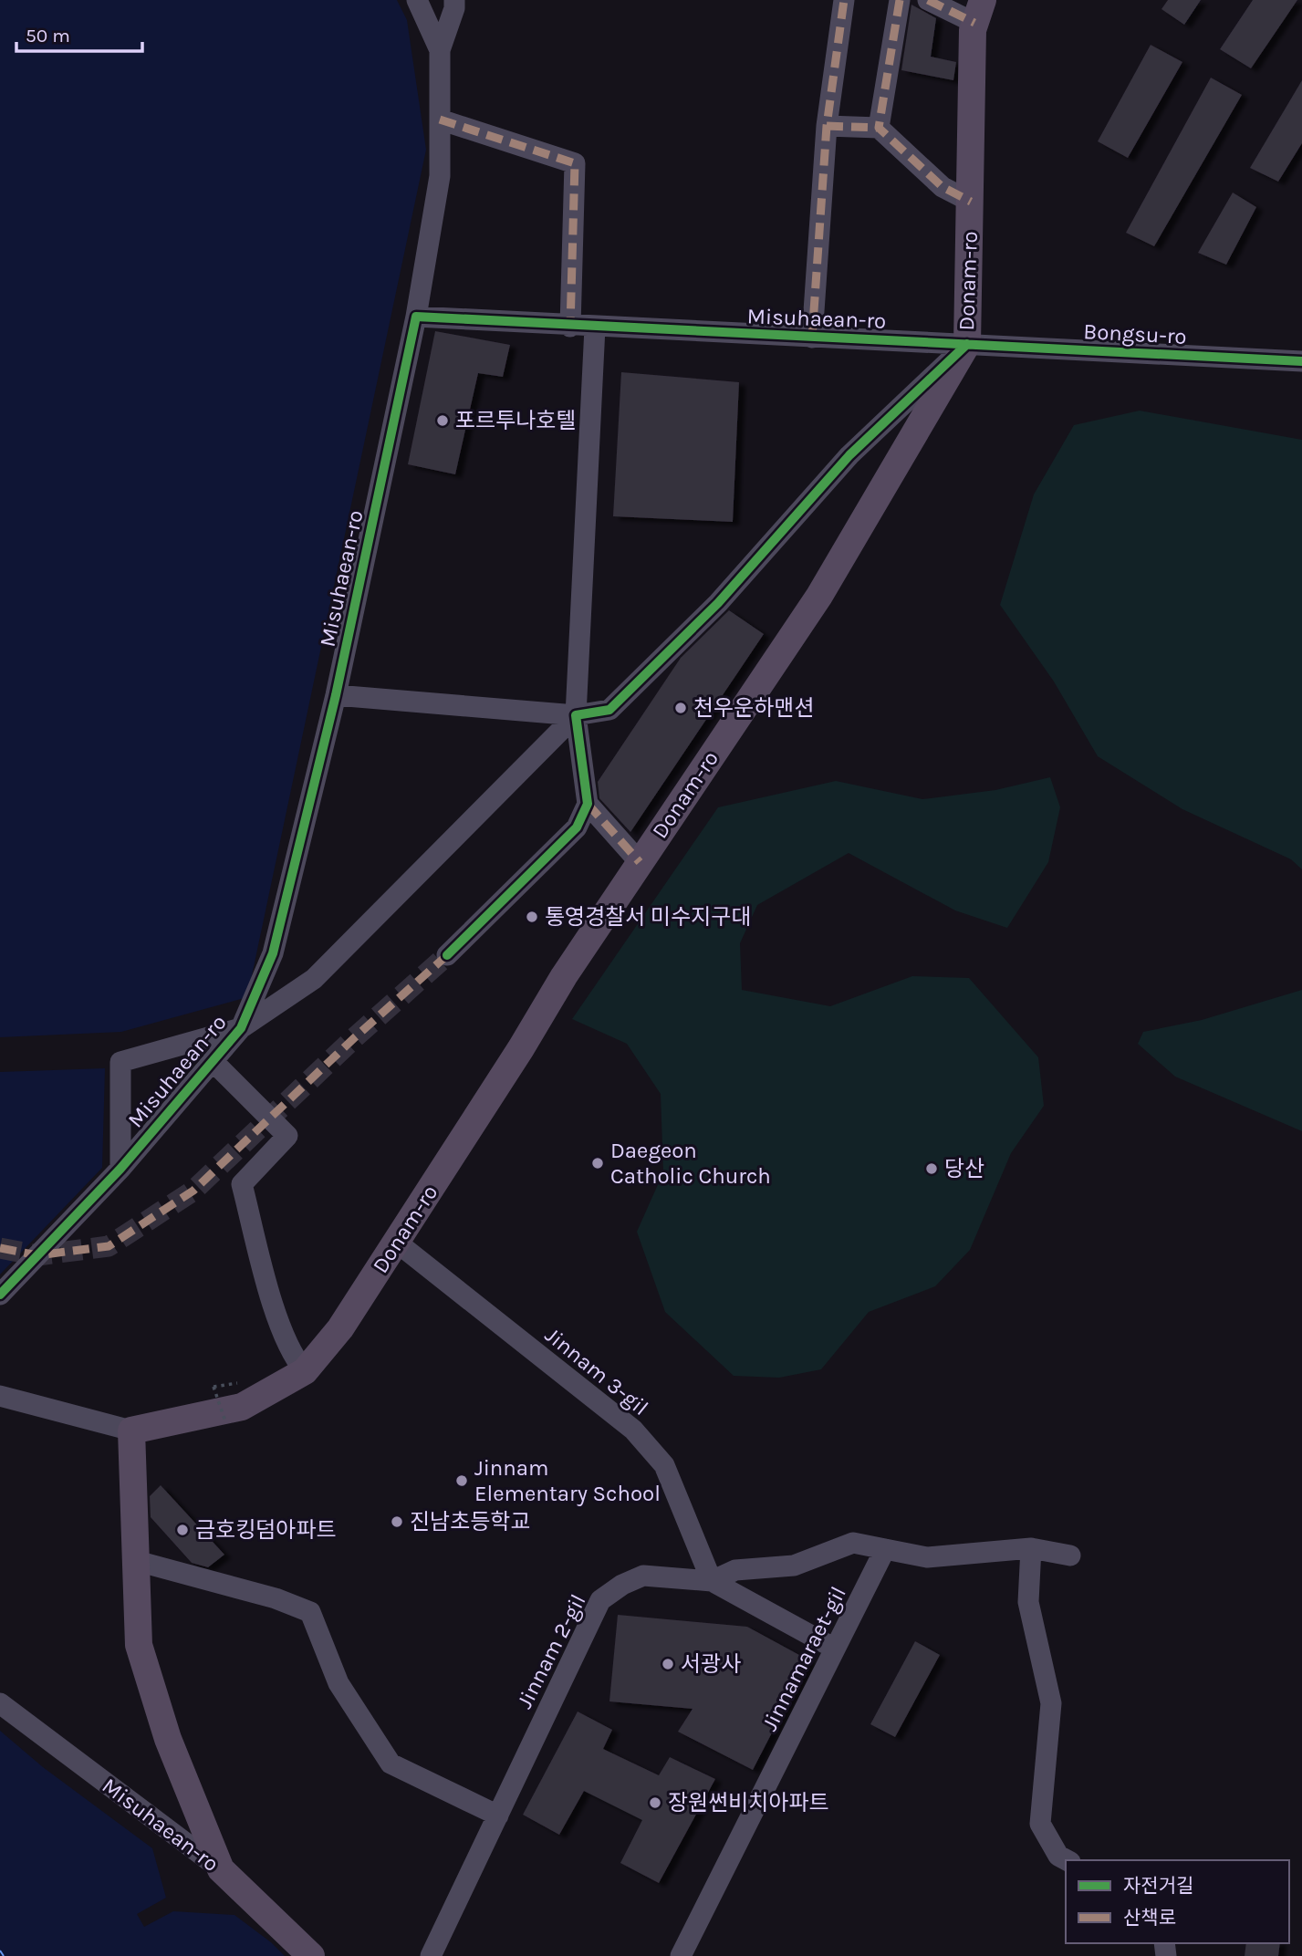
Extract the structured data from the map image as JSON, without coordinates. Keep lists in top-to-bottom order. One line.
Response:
{"streets":{"main road":["Donam-ro","Misuhaean-ro"],"street":["Bongsu-ro","Jinnam 3-gil","Jinnam 2-gil","Jinnamaraet-gil"]},"crossings":[["Donam-ro","Misuhaean-ro"],["Donam-ro","Bongsu-ro"],["Donam-ro","Jinnam 3-gil"],["Misuhaean-ro","Bongsu-ro"],["Jinnam 3-gil","Jinnam 2-gil"],["Jinnam 2-gil","Jinnamaraet-gil"]],"places":["포르투나호텔","천우운하맨션","통영경찰서 미수지구대","Daegeon Catholic Church","당산","Jinnam Elementary School","진남초등학교","금호킹덤아파트","서광사","장원썬비치아파트"],"legend":["자전거길","산책로"],"scale_bar":"50 m"}
